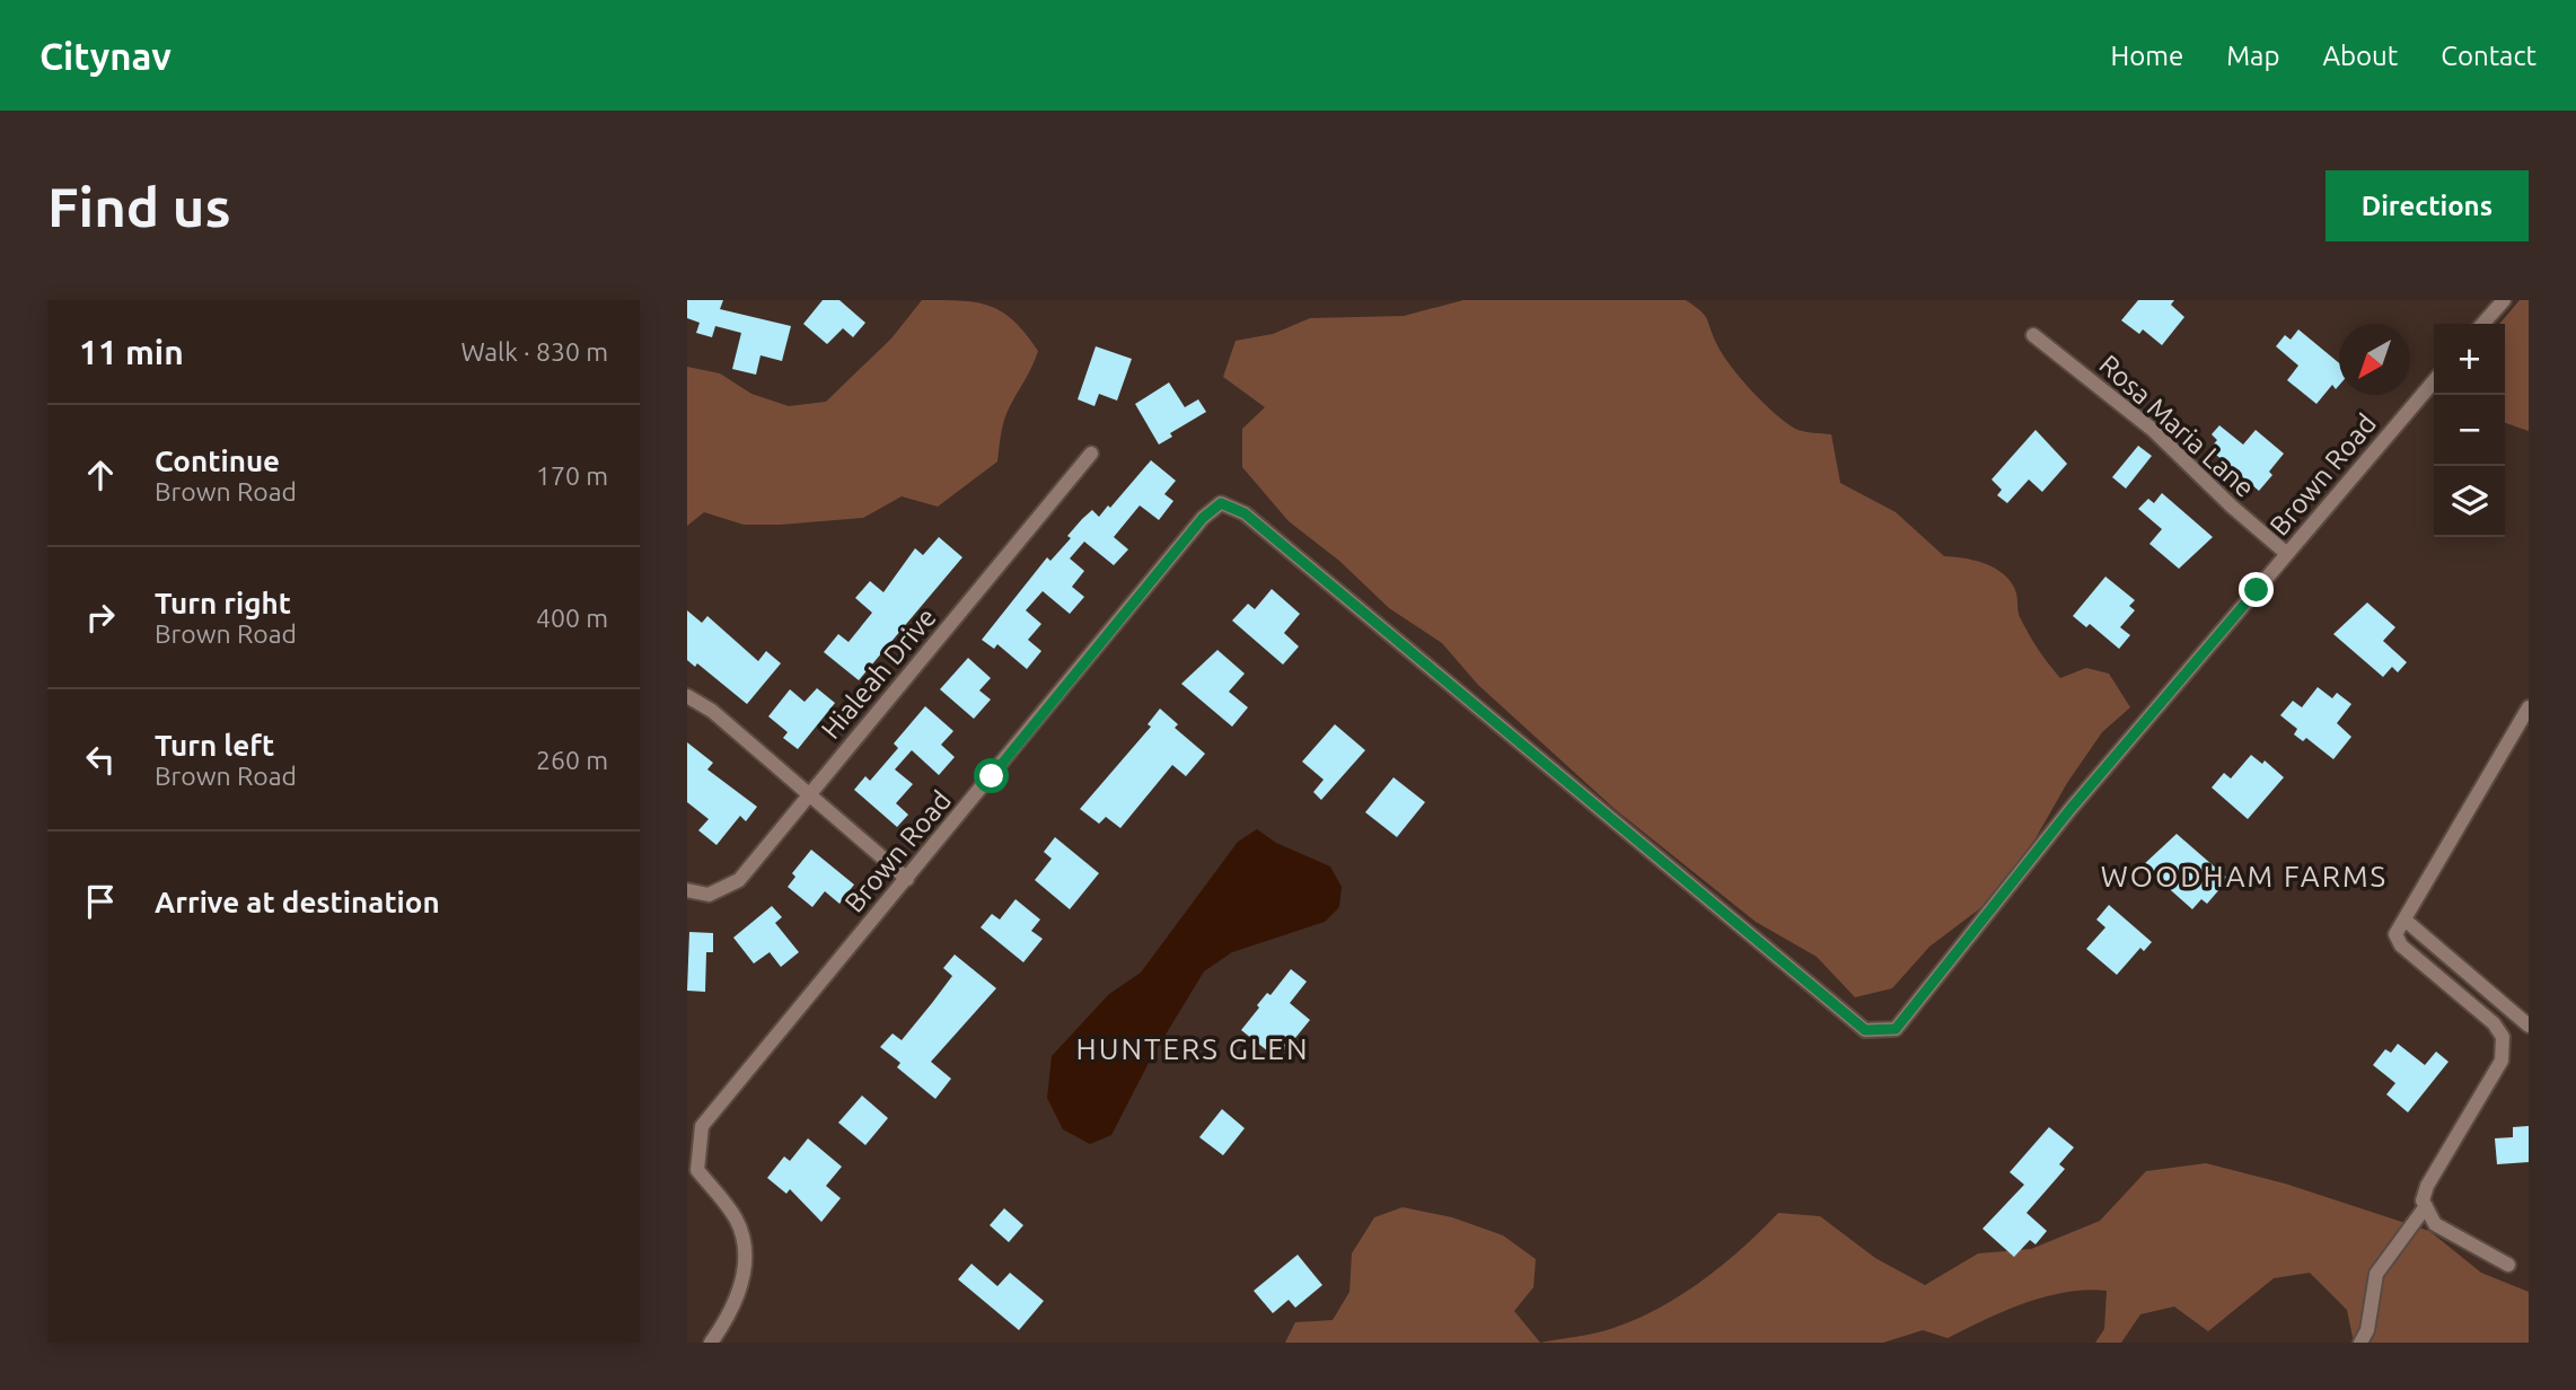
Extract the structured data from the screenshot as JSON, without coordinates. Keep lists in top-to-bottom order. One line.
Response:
{"streets":{"street":["Rosa Maria Lane","Brown Road","Hialeah Drive"]},"crossings":[["Rosa Maria Lane","Brown Road"]],"districts":["WOODHAM FARMS","HUNTERS GLEN"],"north":"bottom left","page":{"header":"Citynav","nav":["Home","Map","About","Contact"],"buttons":"Directions","title":"Find us","heading":["11 min","Walk · 830 m"],"map_buttons":["+","−"],"list":[["Continue","Brown Road","170 m"],["Turn right","Brown Road","400 m"],["Turn left","Brown Road","260 m"],"Arrive at destination"]}}
